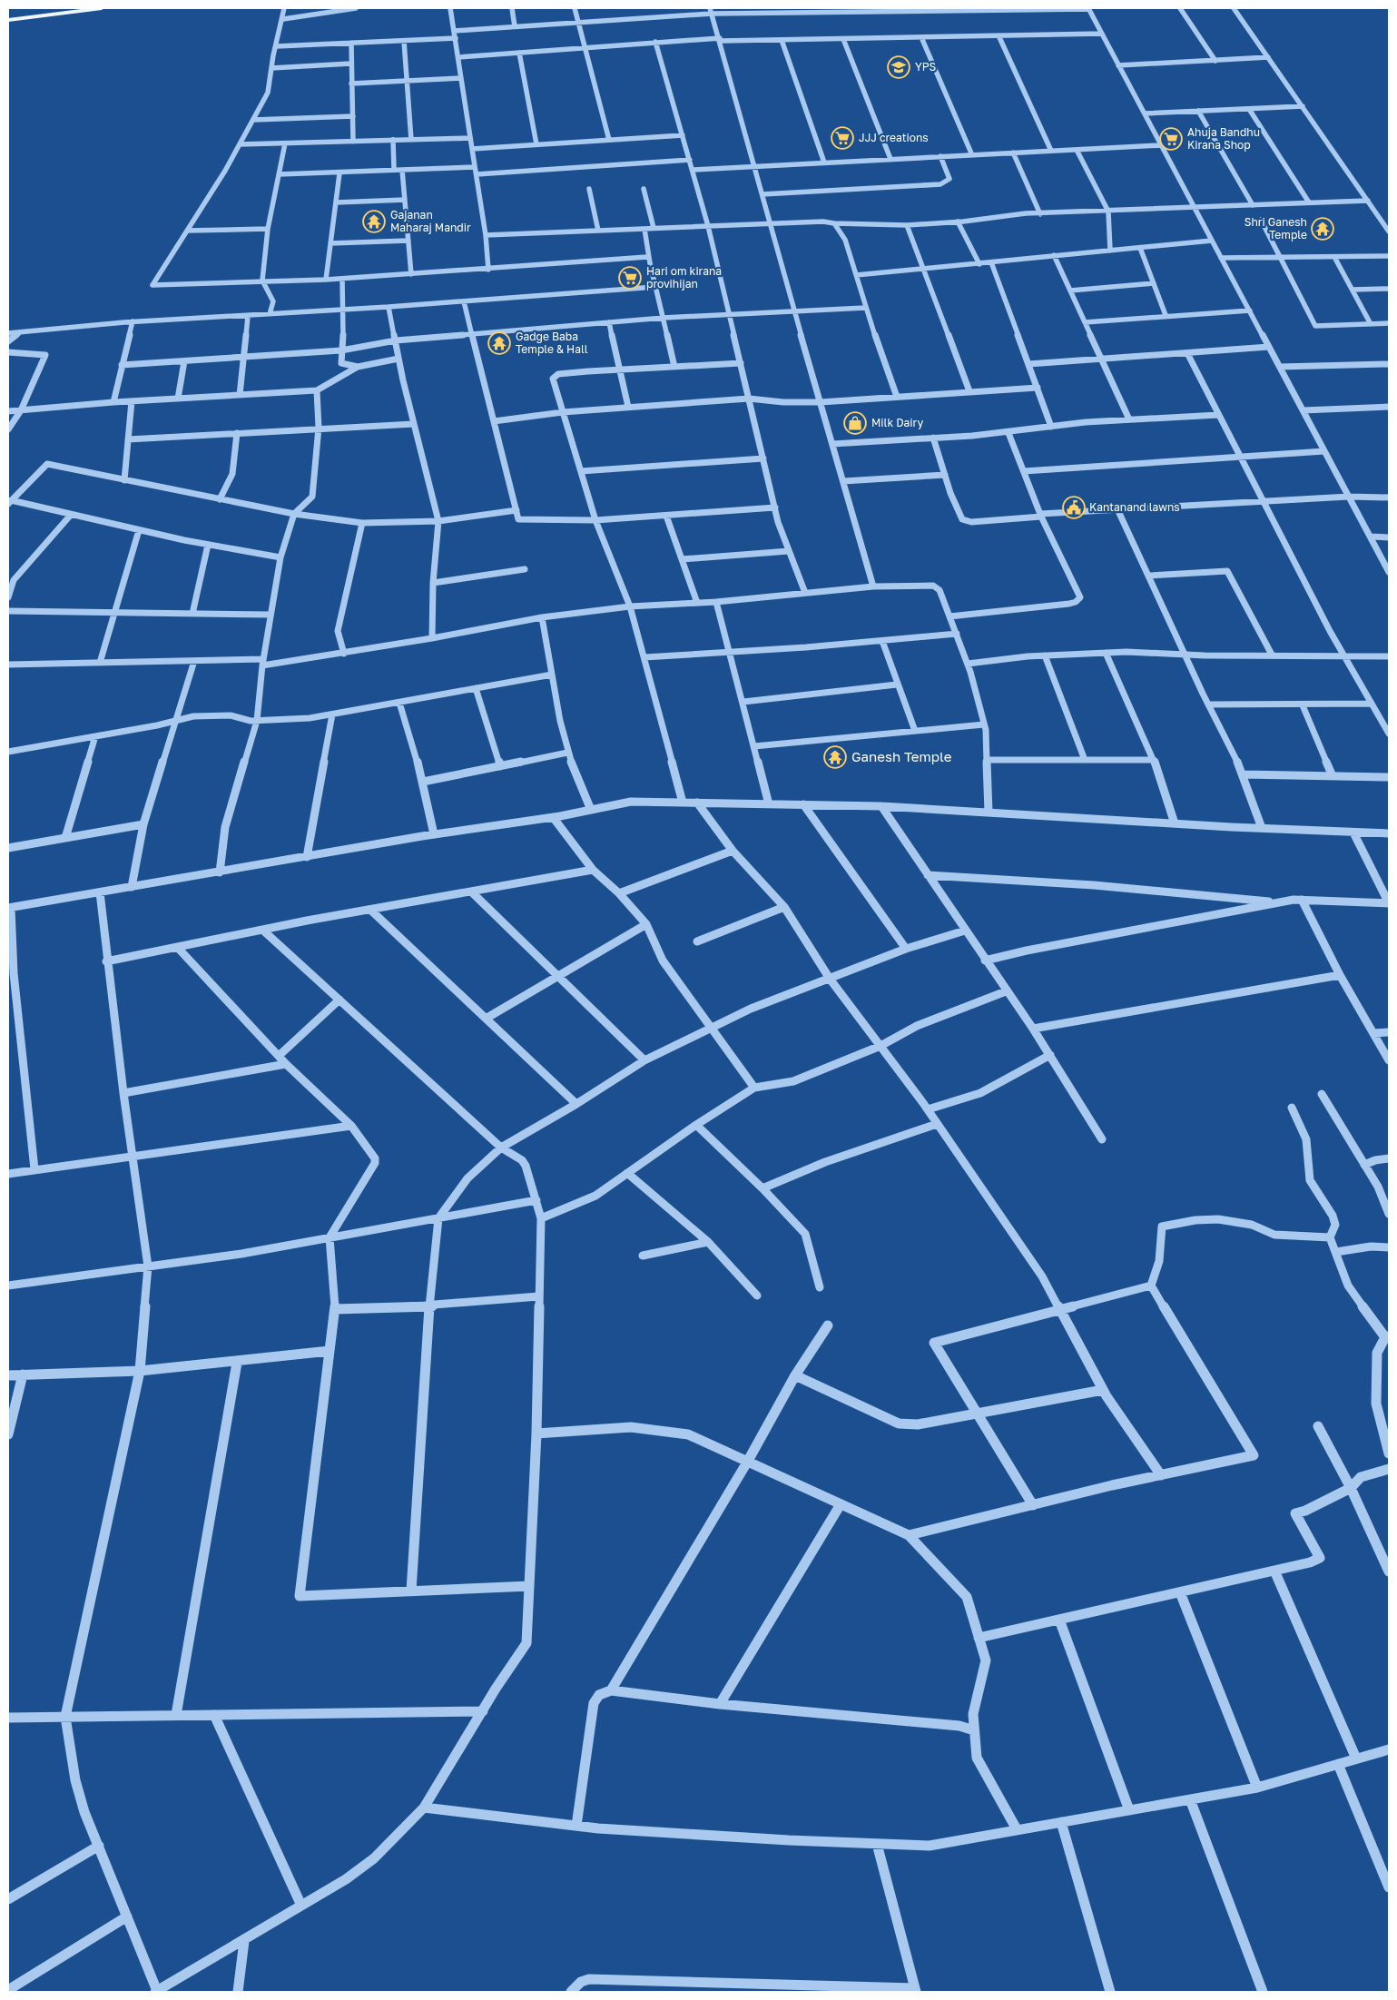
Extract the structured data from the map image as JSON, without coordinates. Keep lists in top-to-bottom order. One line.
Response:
{"places":{"school or university":["YPS"],"supermarket":["JJJ creations","Ahuja Bandhu Kirana Shop","Hari om kirana provihijan"],"temple":["Gajanan Maharaj Mandir","Shri Ganesh Temple","Gadge Baba Temple & Hall","Ganesh Temple"],"shop":["Milk Dairy"],"public building":["Kantanand lawns"]}}
